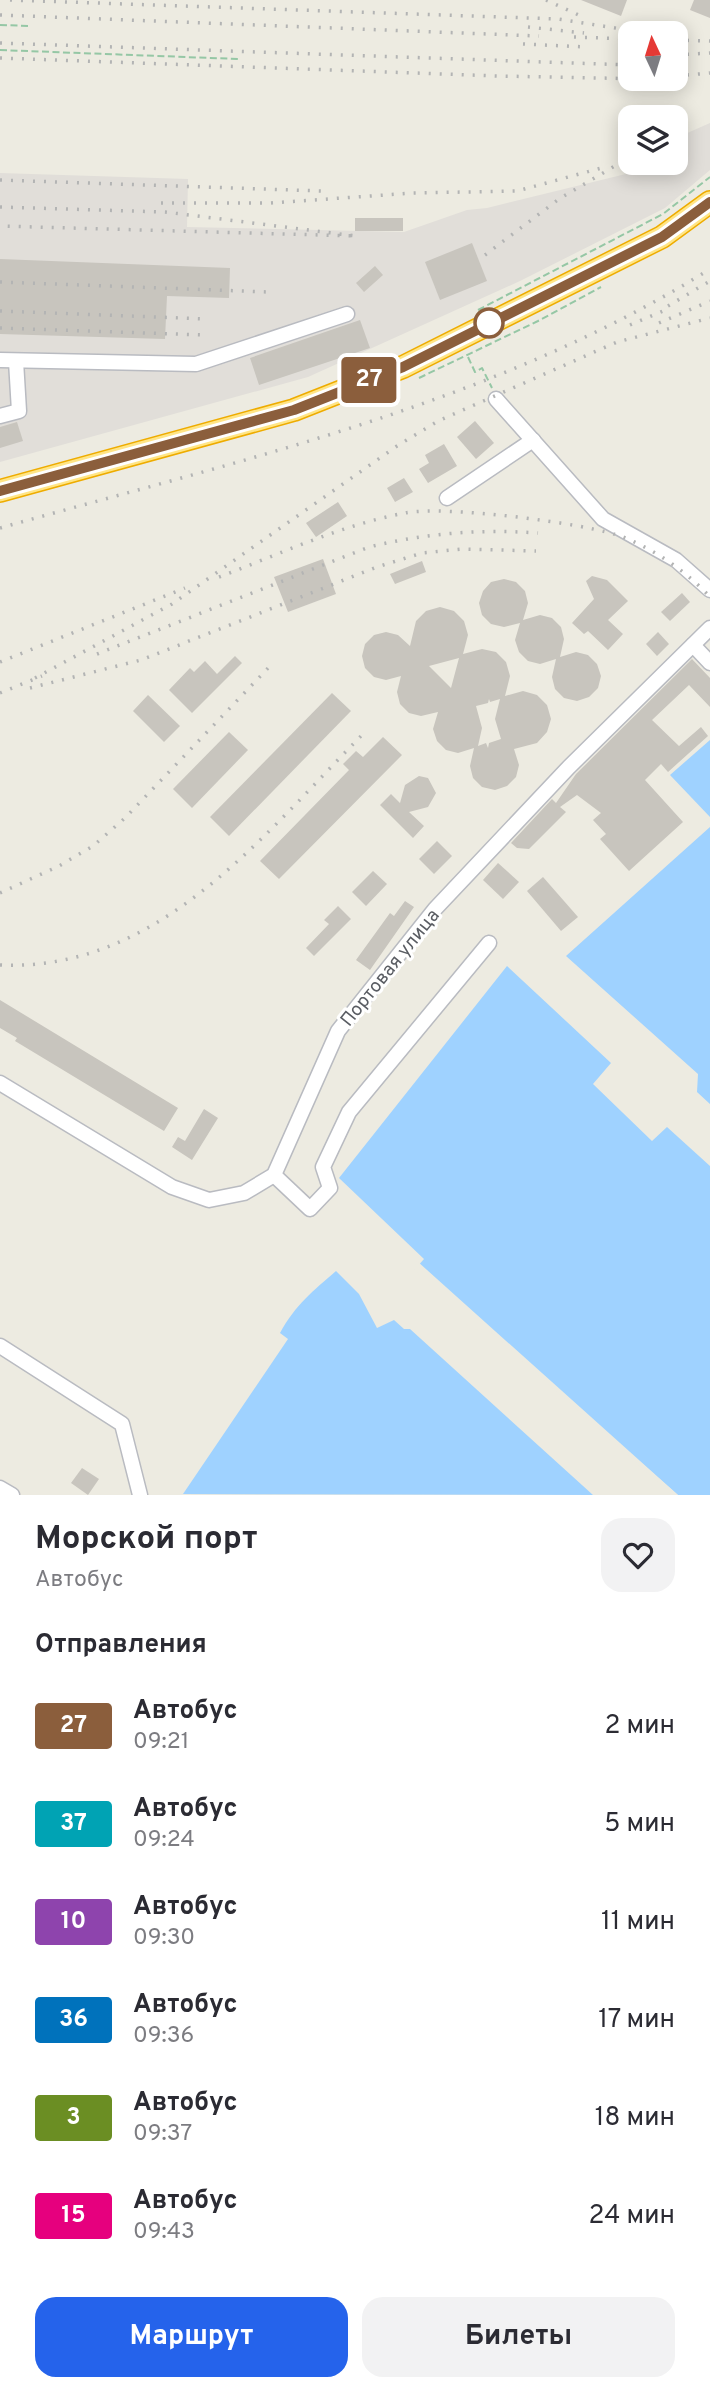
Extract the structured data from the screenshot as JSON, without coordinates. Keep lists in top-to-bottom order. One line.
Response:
{"streets":{"street":["Портовая улица"]},"lines":["bus line 27"],"north":"top","page":{"on_map":"27","heading":[["Морской порт","Автобус"],"Отправления"],"list":[{"mark":"27","name":"Автобус","note":"09:21","value":"2 мин"},{"mark":"37","name":"Автобус","note":"09:24","value":"5 мин"},{"mark":"10","name":"Автобус","note":"09:30","value":"11 мин"},{"mark":"36","name":"Автобус","note":"09:36","value":"17 мин"},{"mark":"3","name":"Автобус","note":"09:37","value":"18 мин"},{"mark":"15","name":"Автобус","note":"09:43","value":"24 мин"}],"buttons":["Маршрут","Билеты"]}}
